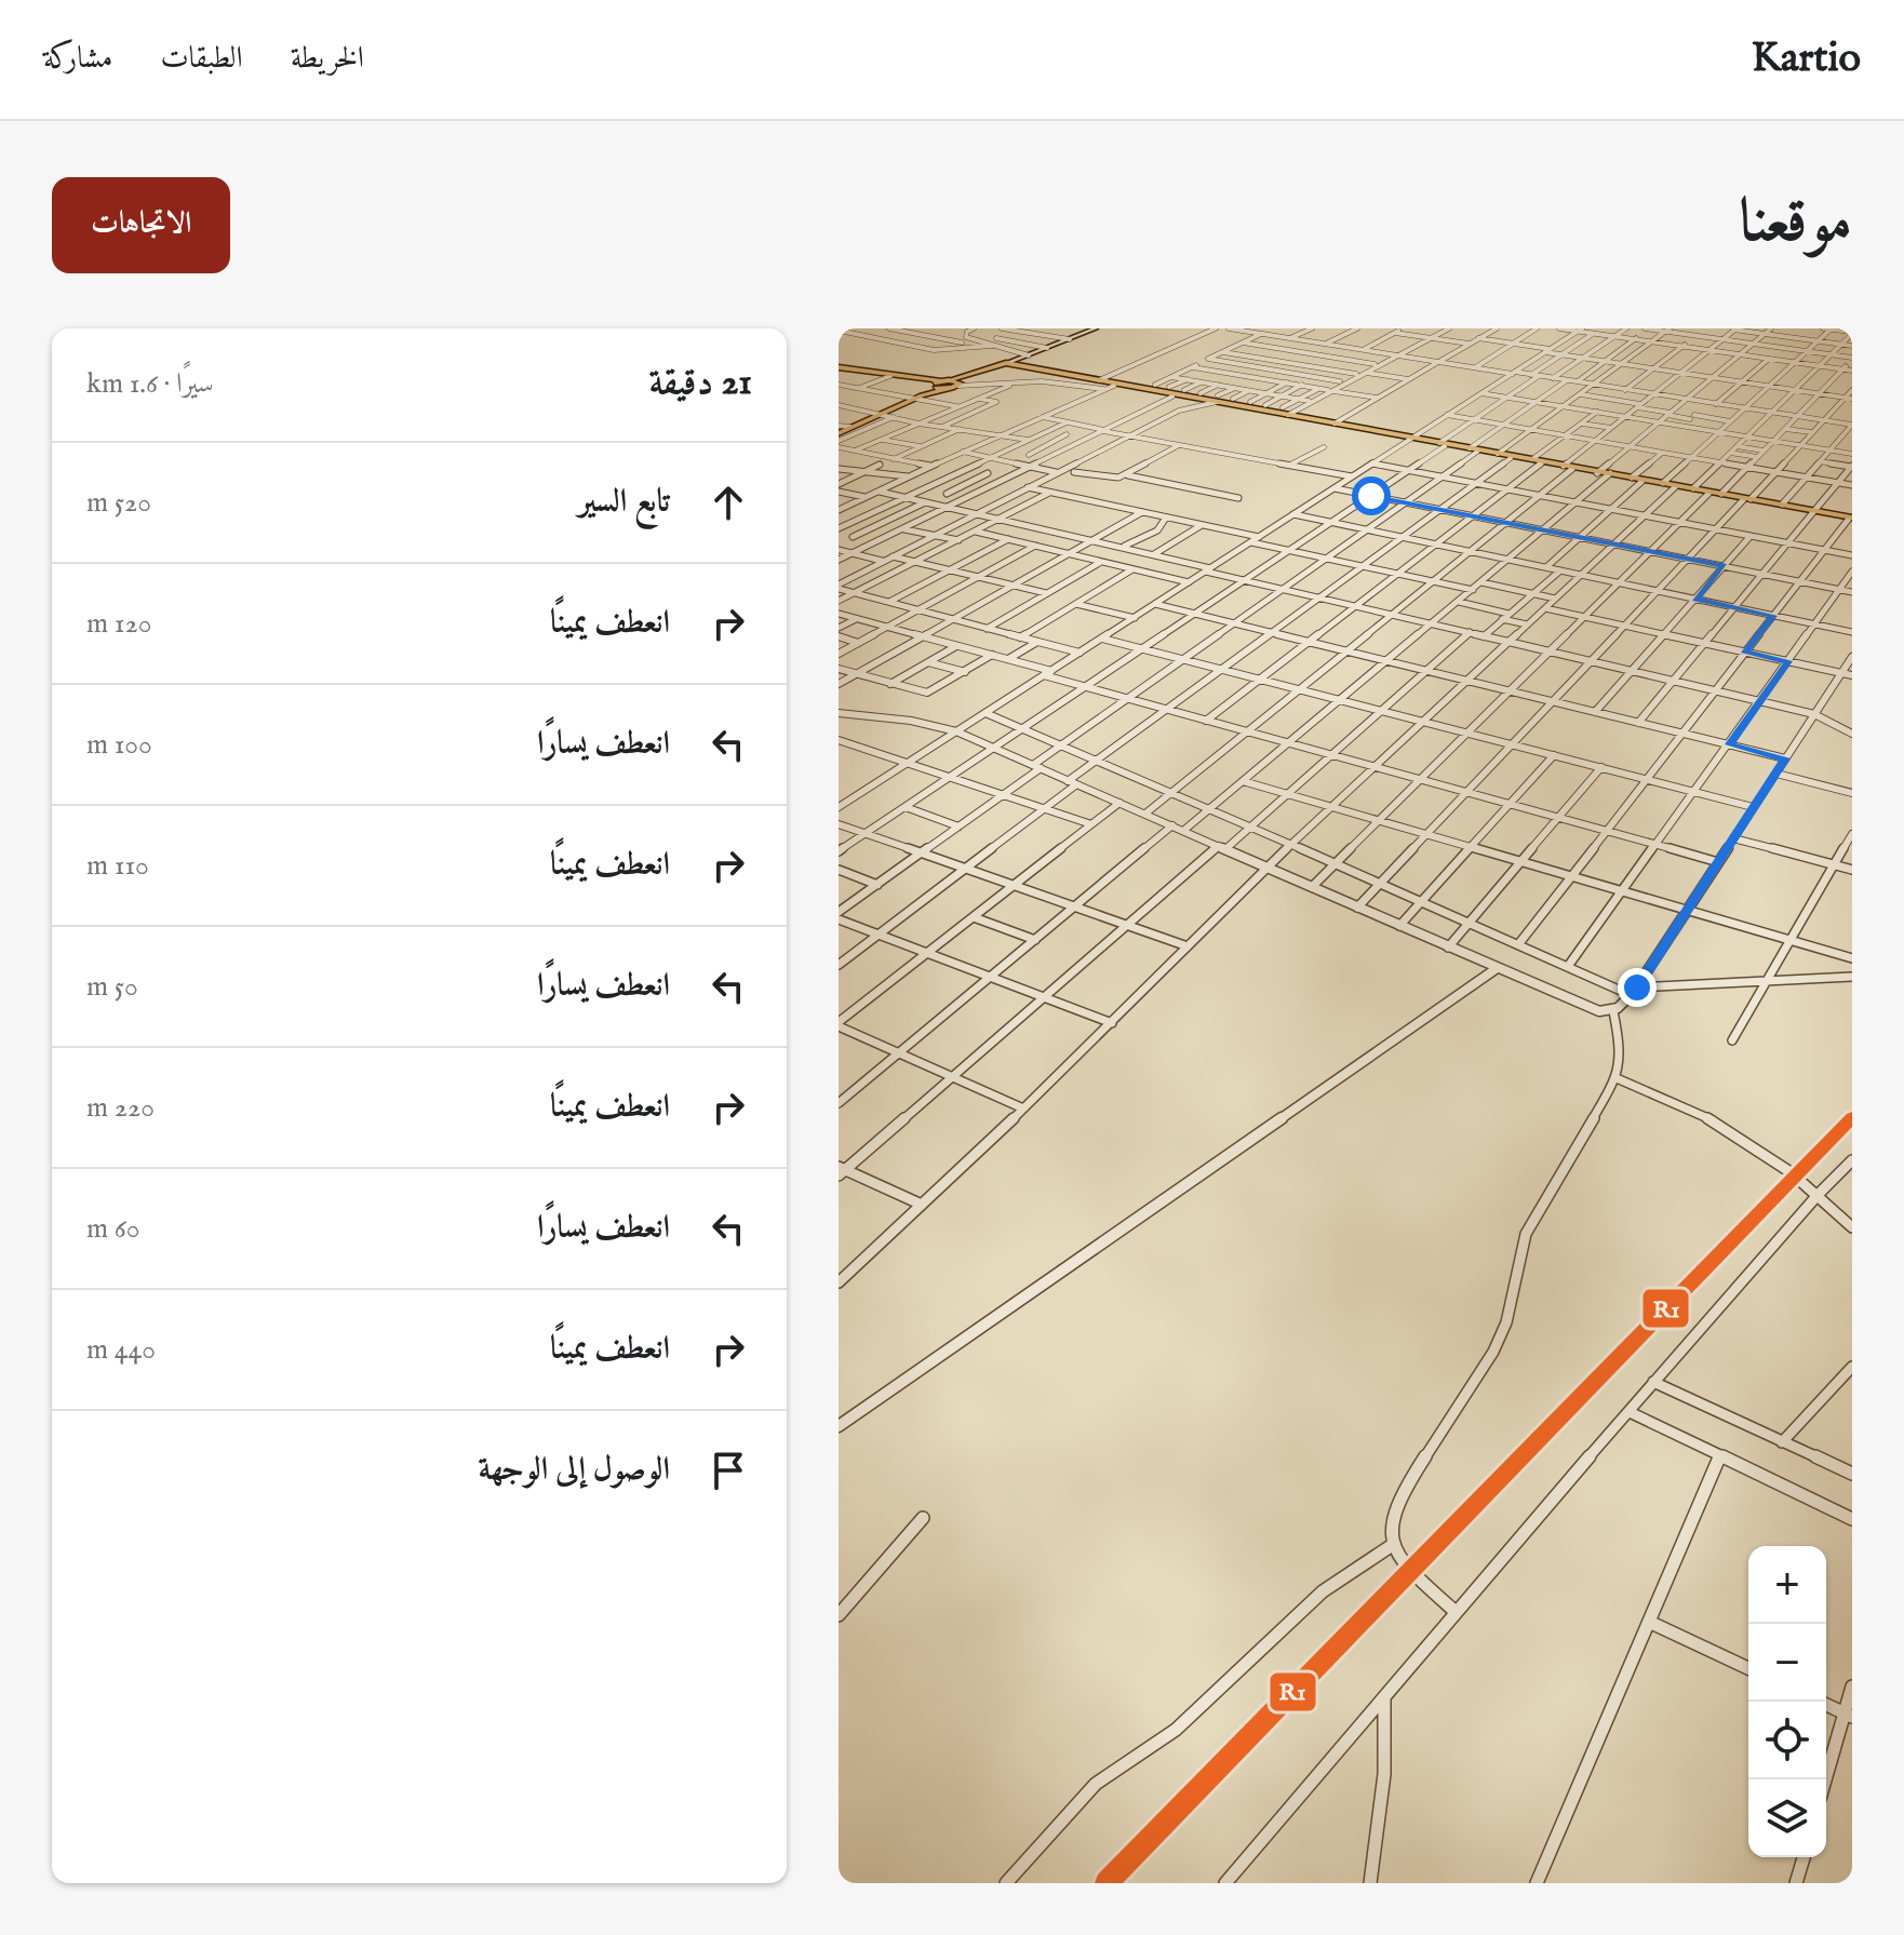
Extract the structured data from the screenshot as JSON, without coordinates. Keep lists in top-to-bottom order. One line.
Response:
{"lines":["transit line R1"],"page":{"header":"Kartio","nav":["الخريطة","الطبقات","مشاركة"],"title":"موقعنا","buttons":"الاتجاهات","heading":["21 دقيقة","سيرًا · 1.6 km"],"list":[["تابع السير","520 m"],["انعطف يمينًا","120 m"],["انعطف يسارًا","100 m"],["انعطف يمينًا","110 m"],["انعطف يسارًا","50 m"],["انعطف يمينًا","220 m"],["انعطف يسارًا","60 m"],["انعطف يمينًا","440 m"],"الوصول إلى الوجهة"],"map_buttons":["+","−"]}}
